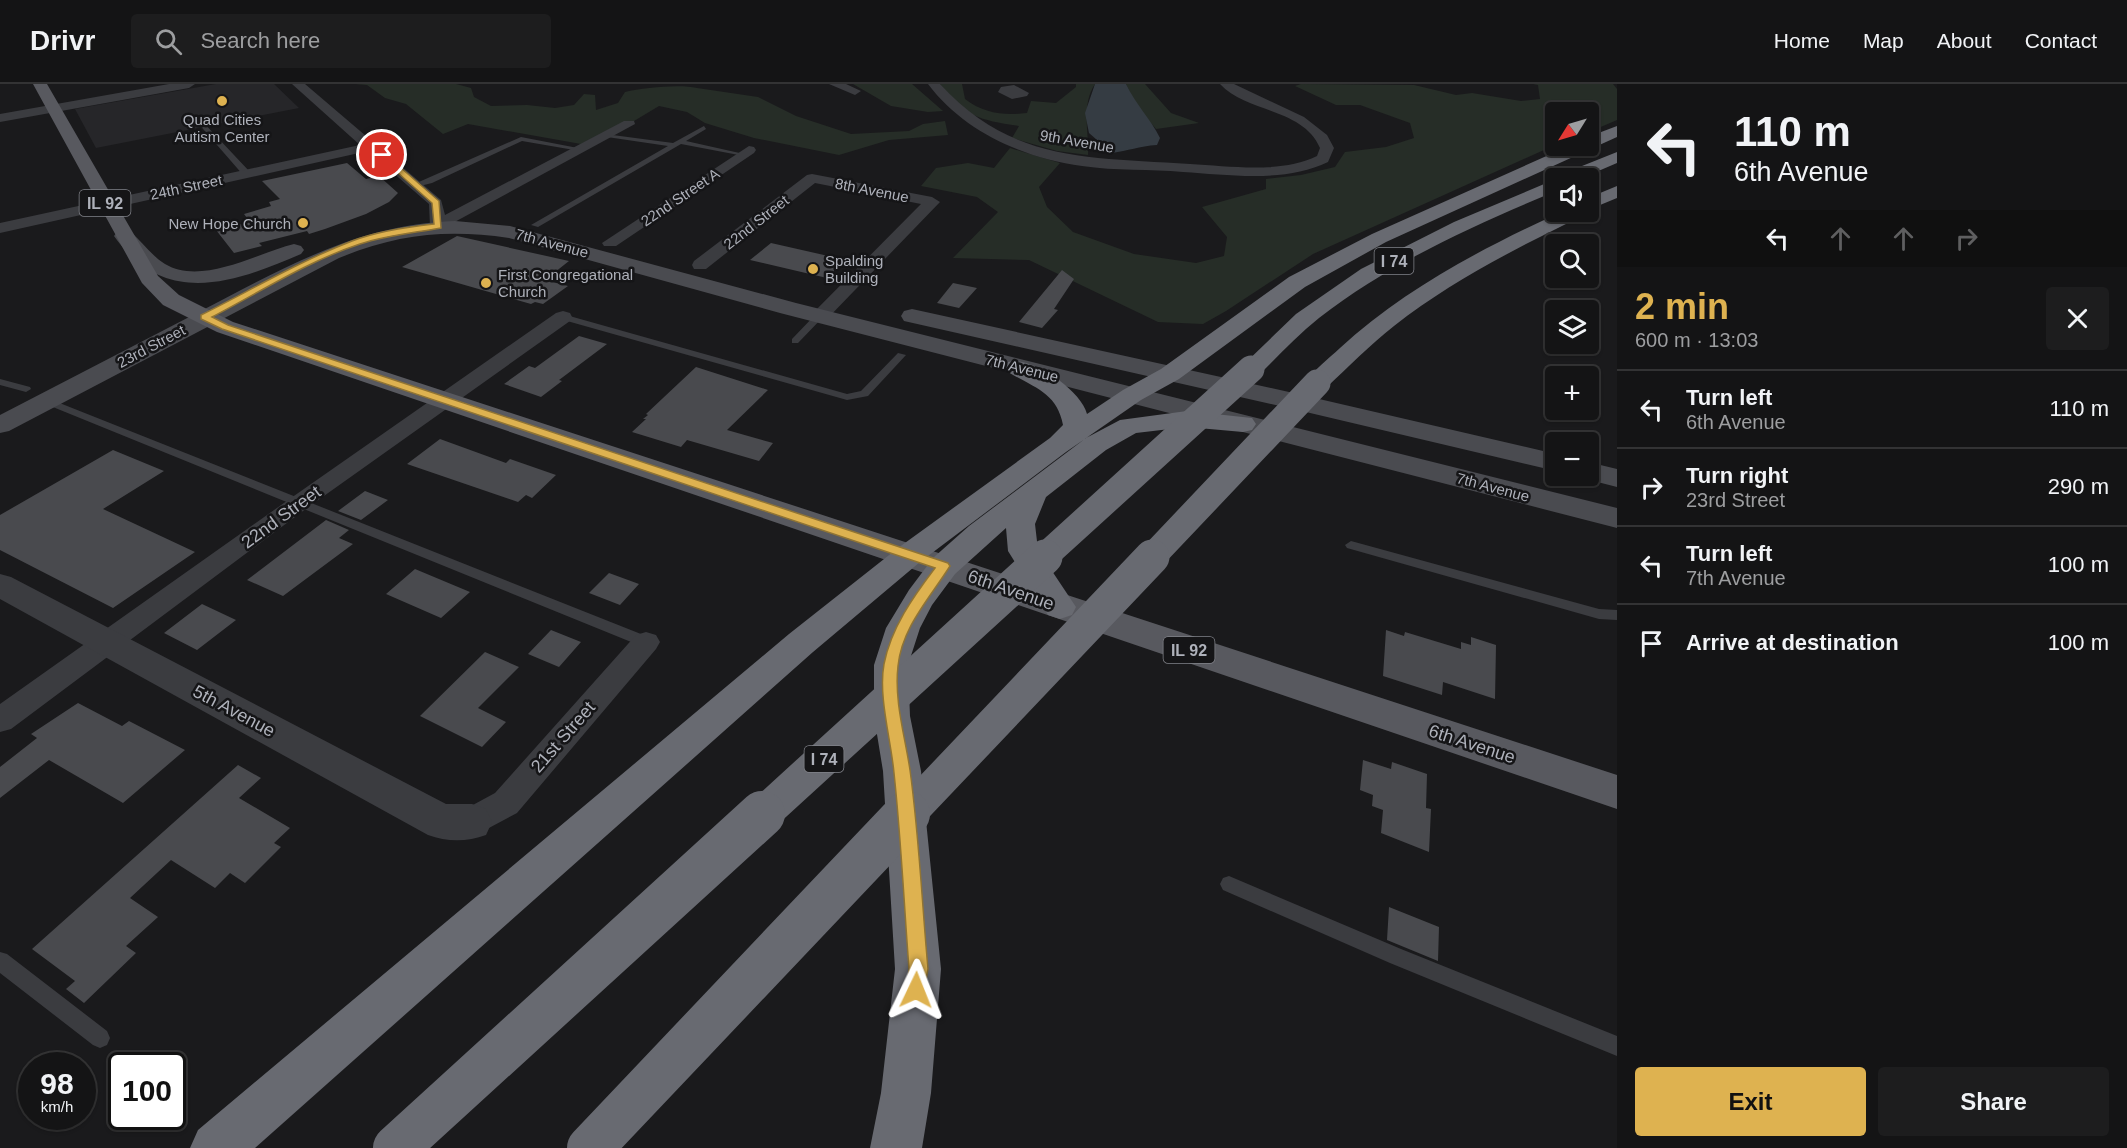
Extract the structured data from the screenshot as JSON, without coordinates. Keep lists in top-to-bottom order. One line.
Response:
{"streets":{"highway":["I 74"],"main road":["IL 92","7th Avenue","23rd Street","6th Avenue"],"street":["9th Avenue","24th Street","8th Avenue","22nd Street A","22nd Street","5th Avenue","21st Street"]},"crossings":[["24th Street","6th Avenue"],["8th Avenue","22nd Street"],["8th Avenue","7th Avenue"],["22nd Street A","7th Avenue"],["22nd Street","7th Avenue"],["22nd Street","6th Avenue"],["22nd Street","5th Avenue"],["7th Avenue","23rd Street"],["23rd Street","6th Avenue"],["5th Avenue","21st Street"]],"places":["Quad Cities Autism Center","New Hope Church","Spalding Building","First Congregational Church"],"north":"bottom left","page":{"header":"Drivr","search":"Search here","nav":["Home","Map","About","Contact"],"turn":["110 m","6th Avenue"],"map_buttons":["+","−"],"heading":["2 min","600 m · 13:03"],"list":[{"name":"Turn left","note":"6th Avenue","value":"110 m"},{"name":"Turn right","note":"23rd Street","value":"290 m"},{"name":"Turn left","note":"7th Avenue","value":"100 m"},{"name":"Arrive at destination","value":"100 m"}],"speed":"98 km/h","limit":"100","buttons":["Exit","Share"]}}
